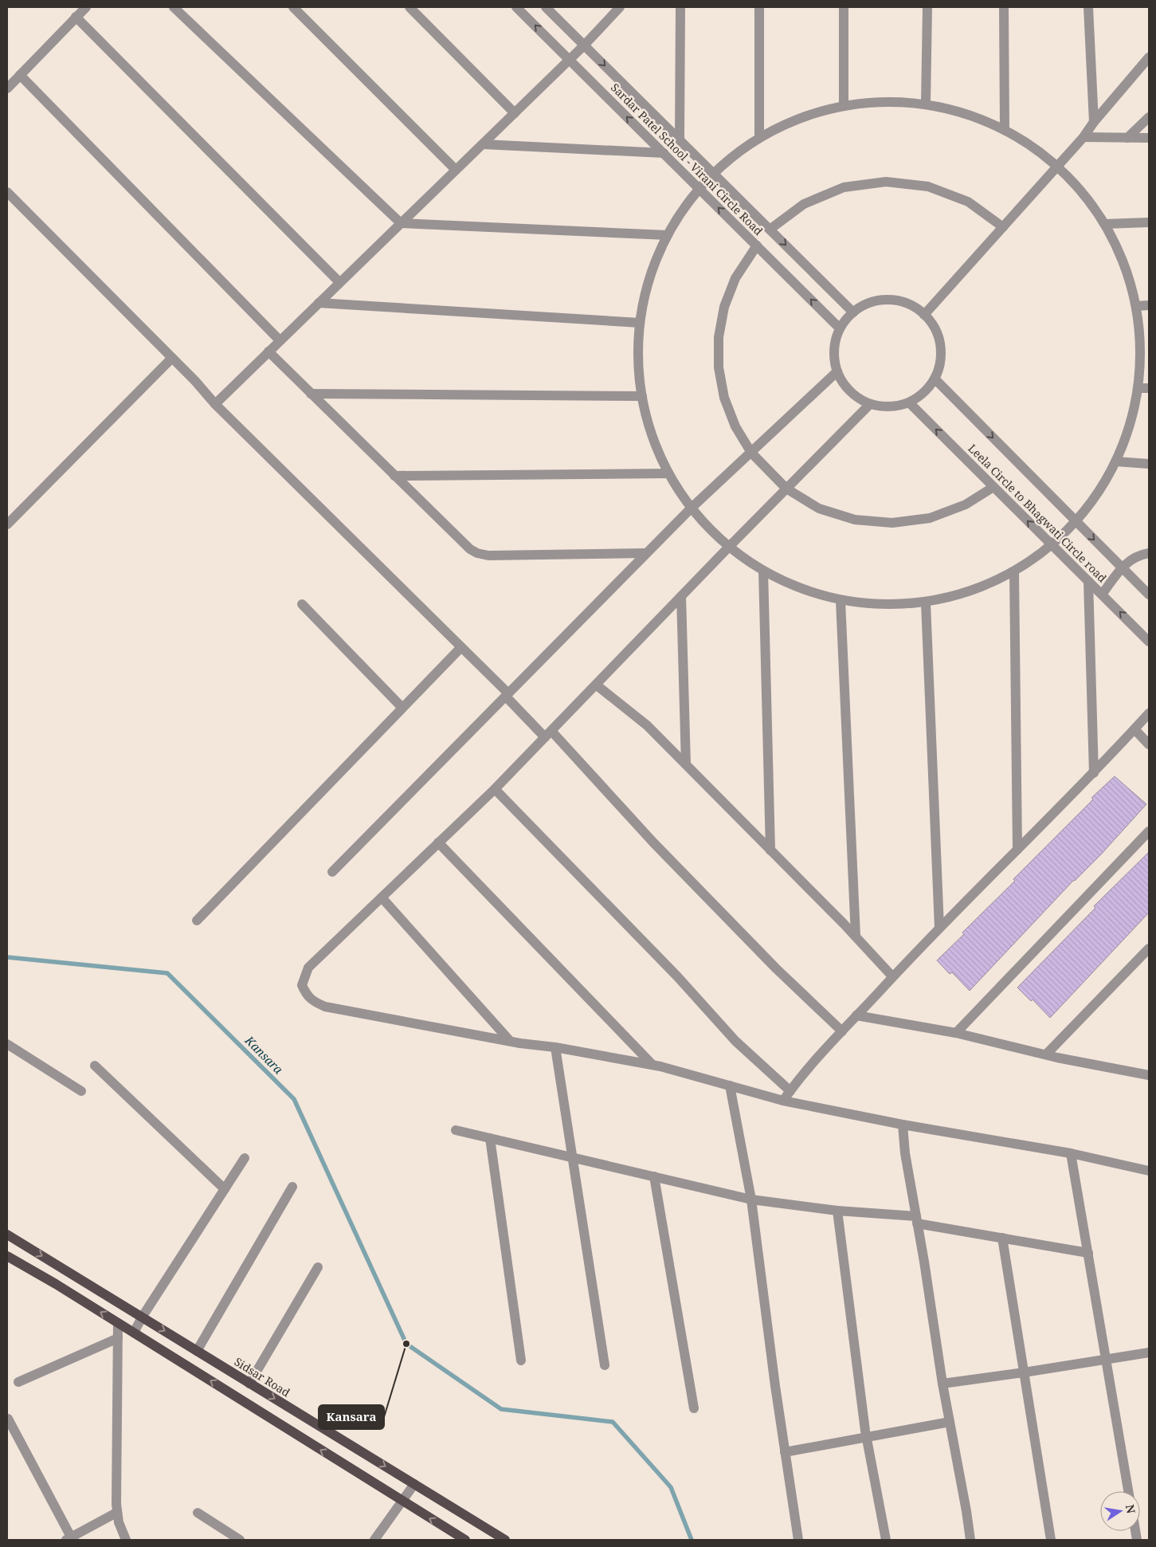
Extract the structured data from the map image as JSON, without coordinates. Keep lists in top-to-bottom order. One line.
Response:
{"streets":{"main road":["Sidsar Road"],"street":["Sardar Patel School - Virani Circle Road","Leela Circle to Bhagwati Circle road"]},"crossings":[["Sardar Patel School - Virani Circle Road","Leela Circle to Bhagwati Circle road"]],"water":["Kansara"],"places":["Kansara"],"north":"right"}
